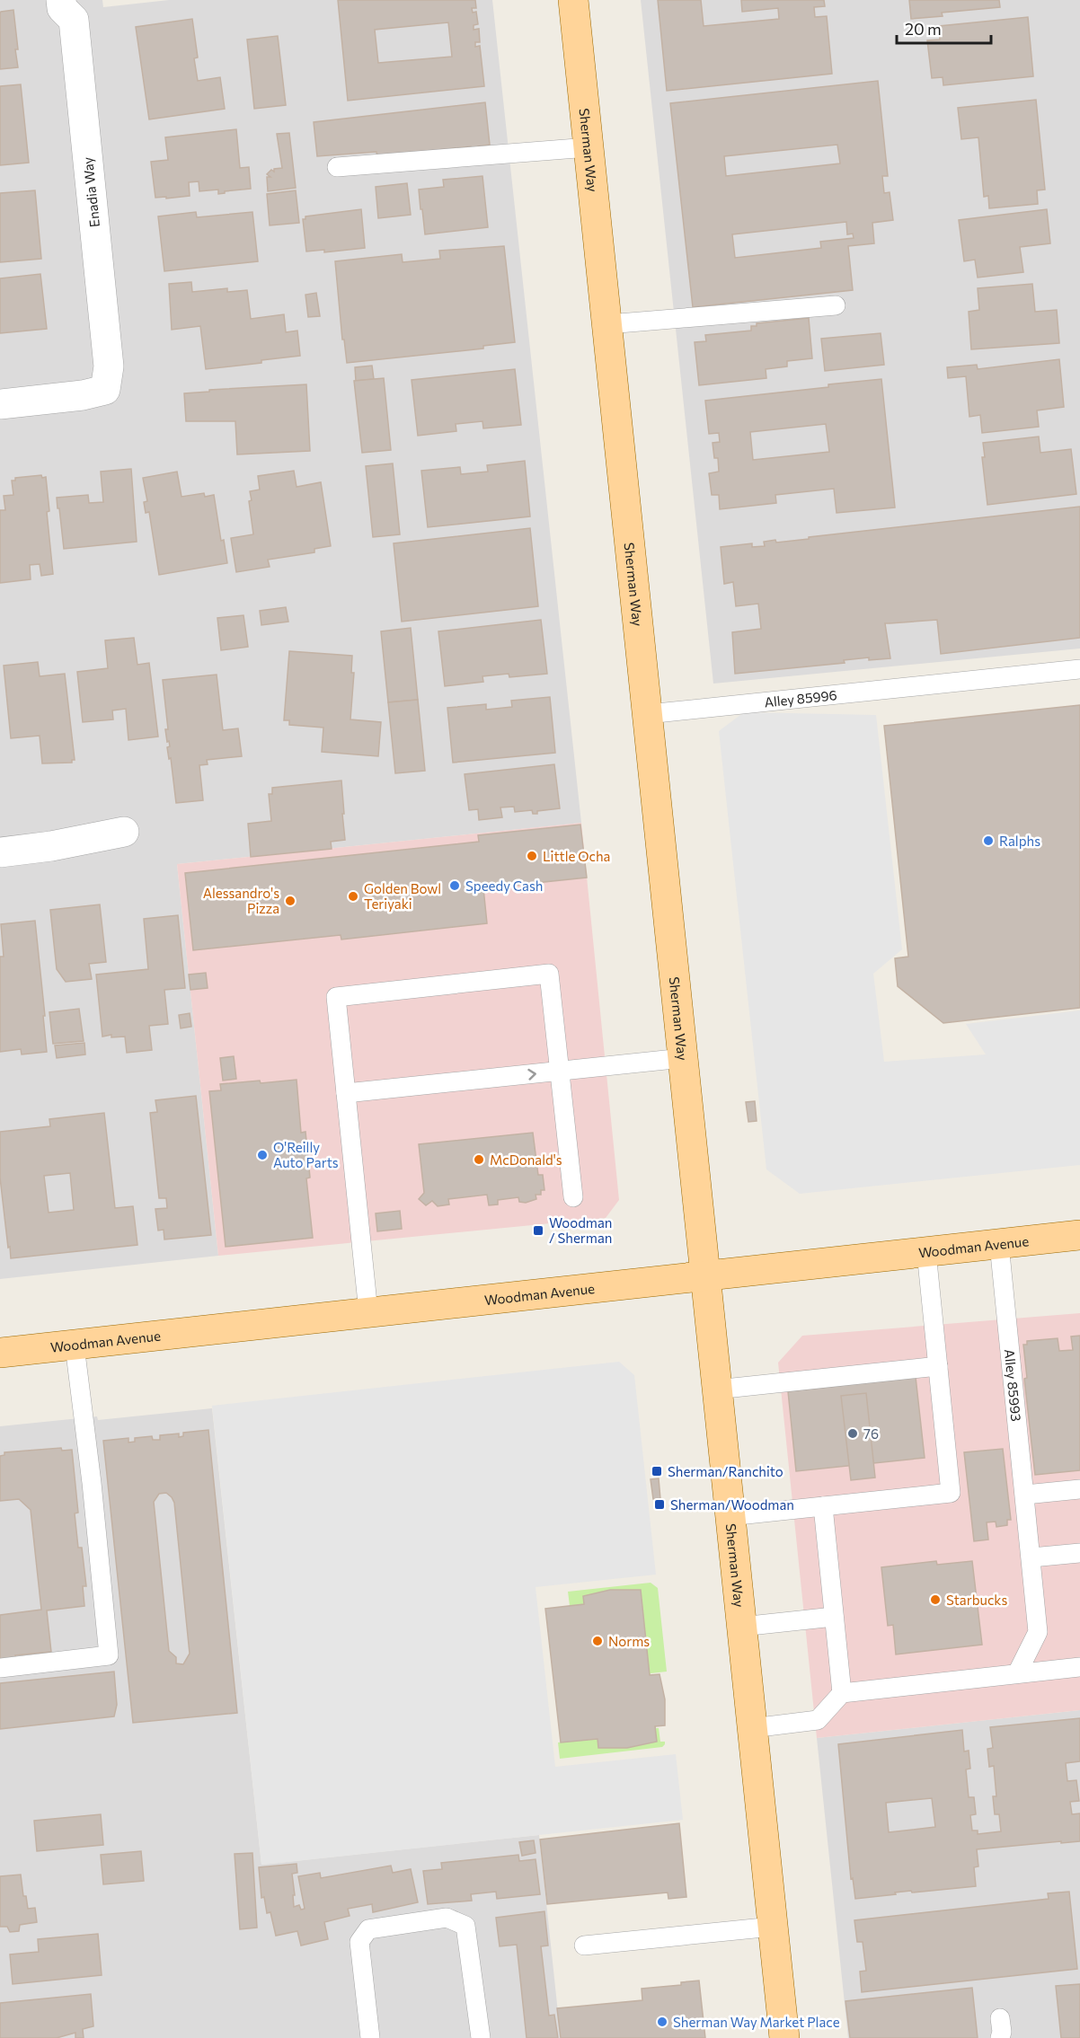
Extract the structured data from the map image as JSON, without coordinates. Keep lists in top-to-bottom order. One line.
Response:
{"streets":{"main road":["Sherman Way","Woodman Avenue"],"street":["Enadia Way"],"lane":["Alley 85996","Alley 85993"]},"crossings":[["Sherman Way","Alley 85996"],["Sherman Way","Woodman Avenue"],["Woodman Avenue","Alley 85993"]],"places":{"other":["Ralphs","Little Ocha","Speedy Cash","Golden Bowl Teriyaki","Alessandro's Pizza","O'Reilly Auto Parts","McDonald's","76","Starbucks","Norms","Sherman Way Market Place"],"transit":["Woodman / Sherman","Sherman/Ranchito","Sherman/Woodman"]},"scale_bar":"20 m"}
